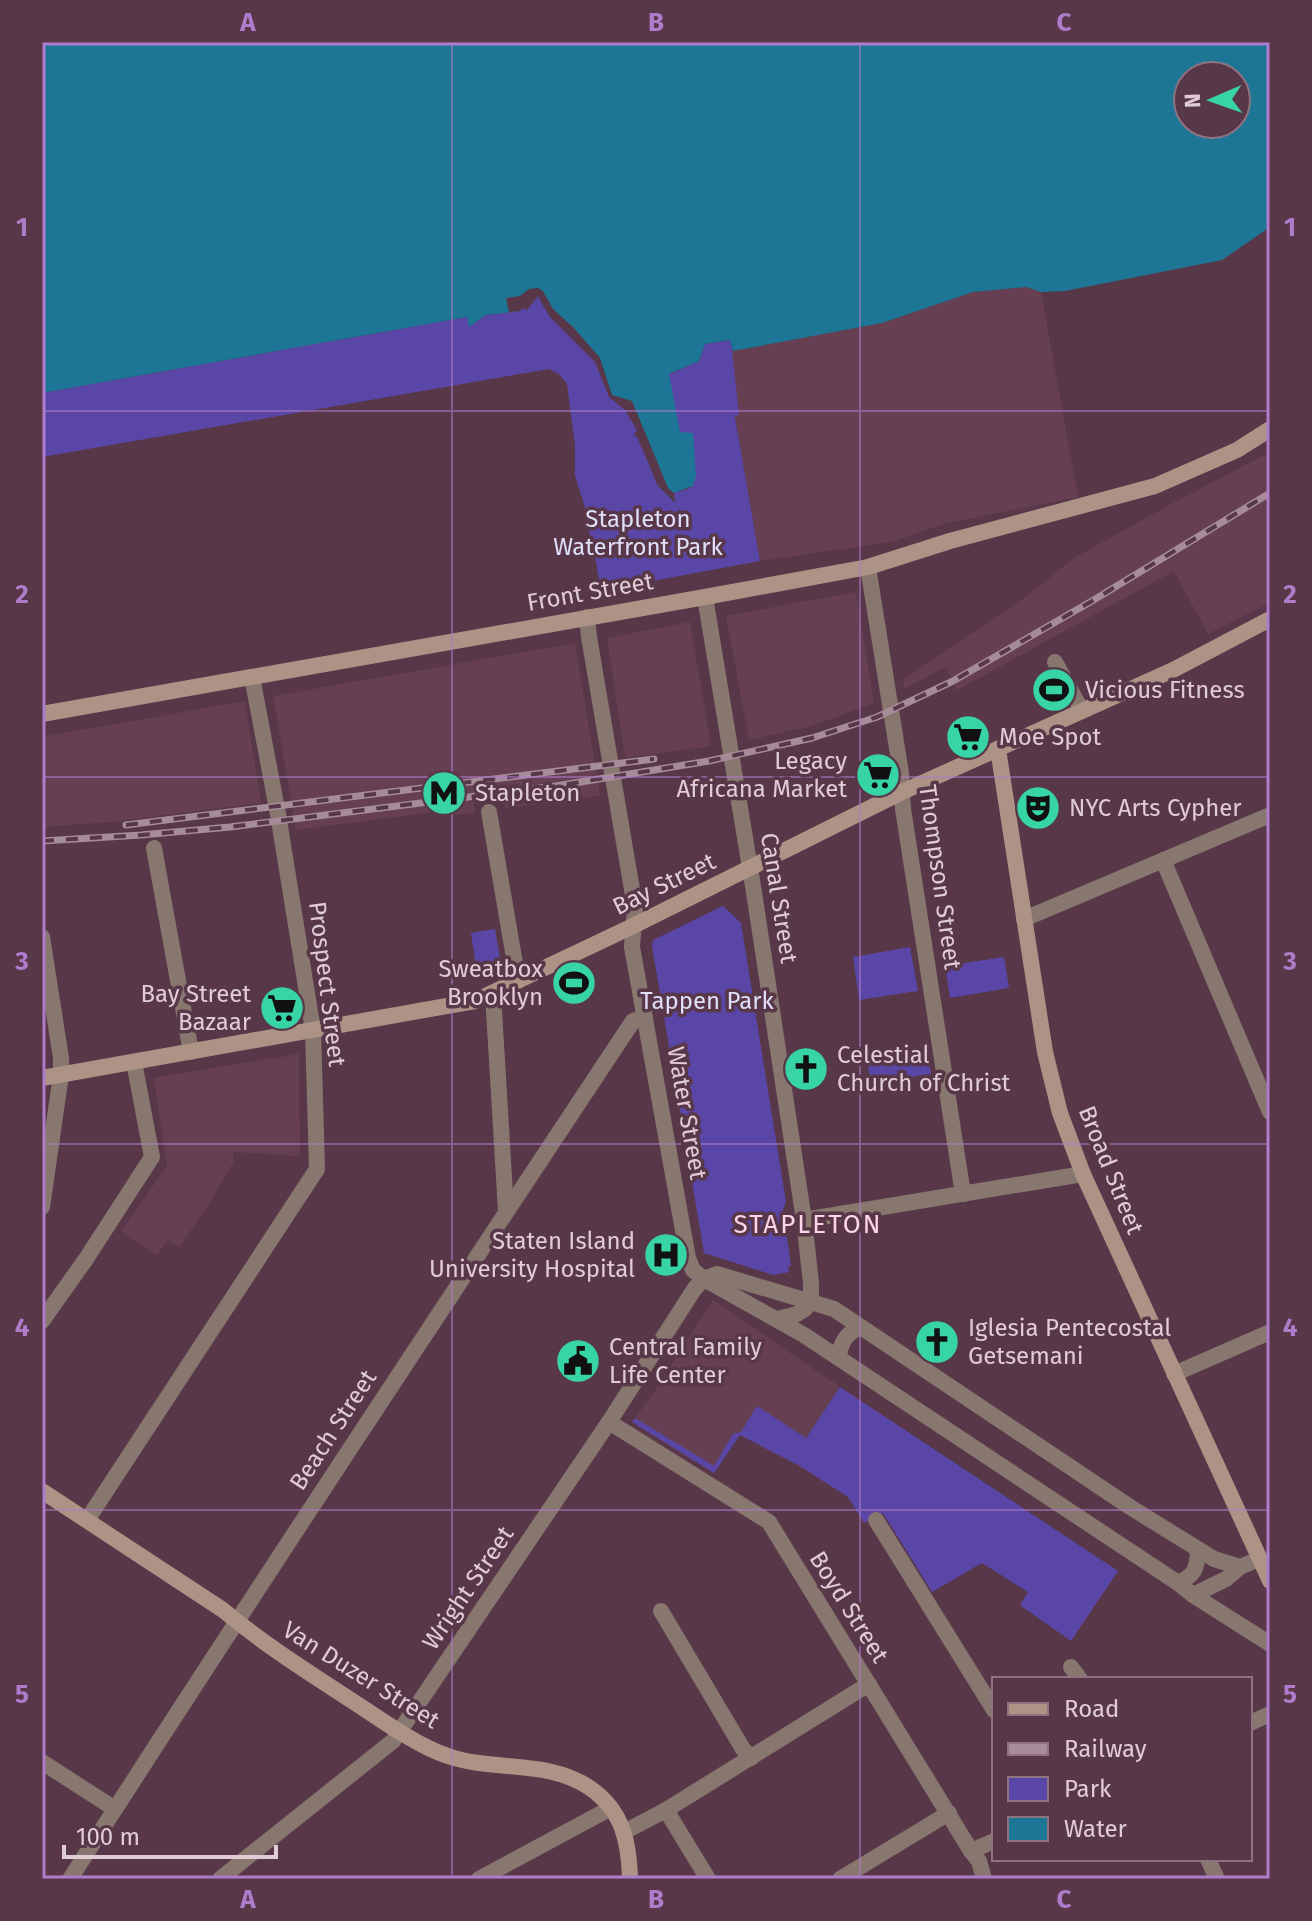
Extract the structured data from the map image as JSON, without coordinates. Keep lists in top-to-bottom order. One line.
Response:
{"streets":{"street":["Front Street","Thompson Street","Bay Street","Canal Street","Prospect Street","Water Street","Broad Street","Beach Street","Wright Street","Boyd Street","Van Duzer Street"]},"crossings":[["Front Street","Thompson Street"],["Front Street","Canal Street"],["Front Street","Prospect Street"],["Front Street","Water Street"],["Thompson Street","Bay Street"],["Bay Street","Canal Street"],["Bay Street","Prospect Street"],["Bay Street","Water Street"],["Bay Street","Broad Street"],["Prospect Street","Van Duzer Street"],["Water Street","Beach Street"],["Water Street","Wright Street"],["Beach Street","Van Duzer Street"],["Wright Street","Boyd Street"],["Wright Street","Van Duzer Street"]],"districts":["STAPLETON"],"parks":["Stapleton Waterfront Park","Tappen Park"],"places":{"sports":["Vicious Fitness","Sweatbox Brooklyn"],"supermarket":["Moe Spot","Legacy Africana Market","Bay Street Bazaar"],"metro station":["Stapleton"],"theatre":["NYC Arts Cypher"],"church":["Celestial Church of Christ","Iglesia Pentecostal Getsemani"],"hospital":["Staten Island University Hospital"],"public building":["Central Family Life Center"]},"legend":["Road","Railway","Park","Water"],"scale_bar":"100 m","north":"left","grid":{"columns":["A","B","C"],"rows":["1","2","3","4","5"]}}
